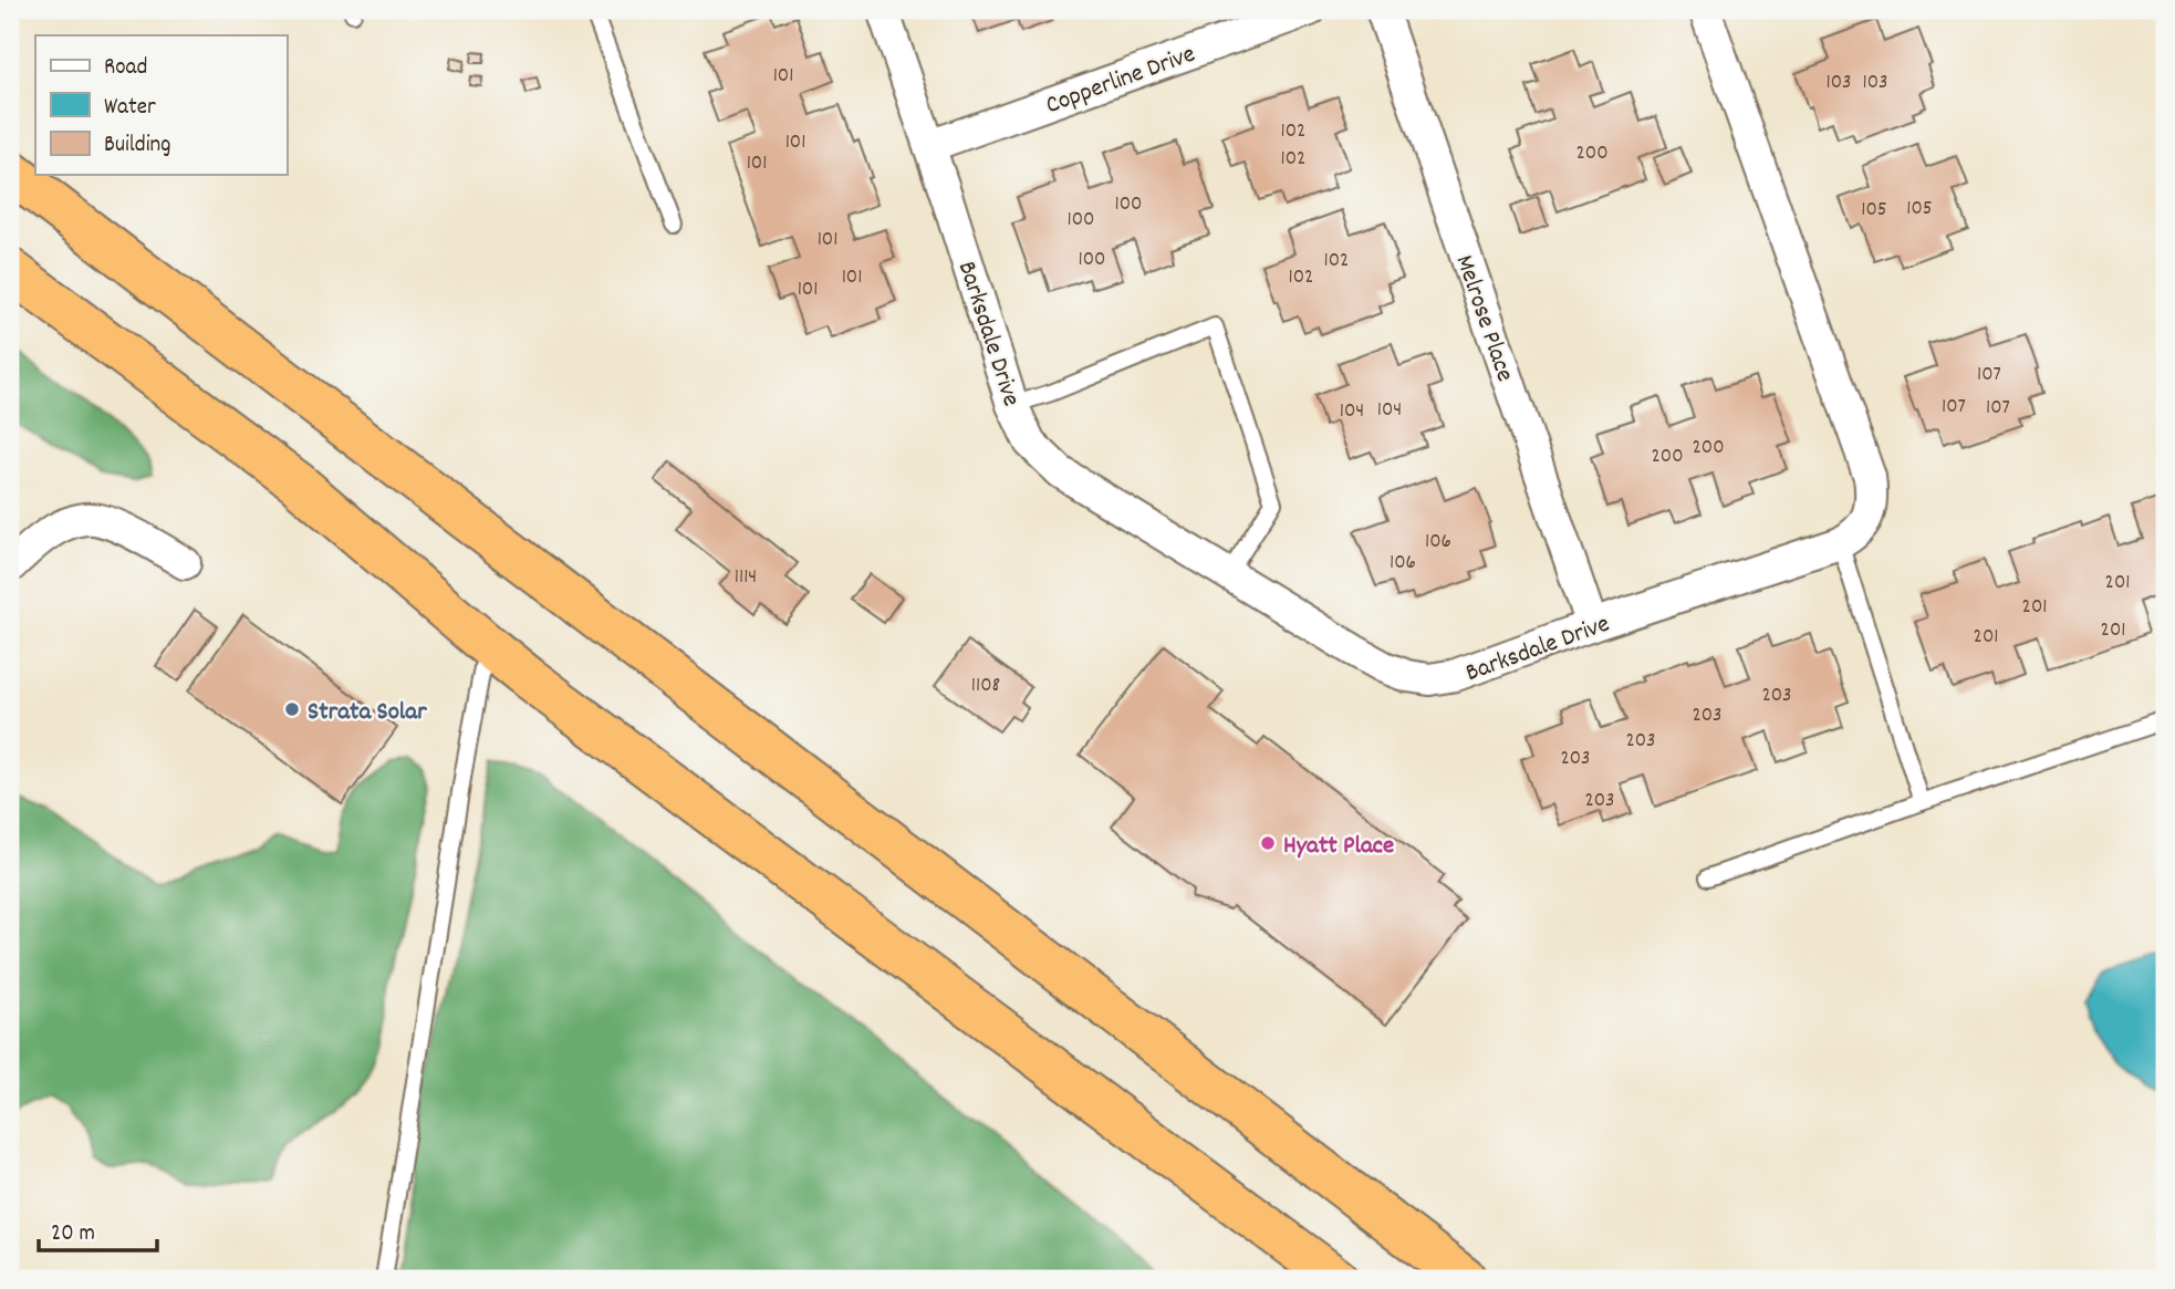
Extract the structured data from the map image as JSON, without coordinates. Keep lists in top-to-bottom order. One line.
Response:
{"streets":{"street":["Copperline Drive","Melrose Place","Barksdale Drive"]},"crossings":[["Copperline Drive","Barksdale Drive"],["Melrose Place","Barksdale Drive"]],"places":["Strata Solar","Hyatt Place"],"house_numbers":["101","103","103","102","101","200","102","101","100","105","105","100","101","100","102","101","102","101","107","107","107","104","104","200","200","106","106","1114","201","201","201","201","1108","203","203","203","203","203"],"legend":["Road","Water","Building"],"scale_bar":"20 m"}
